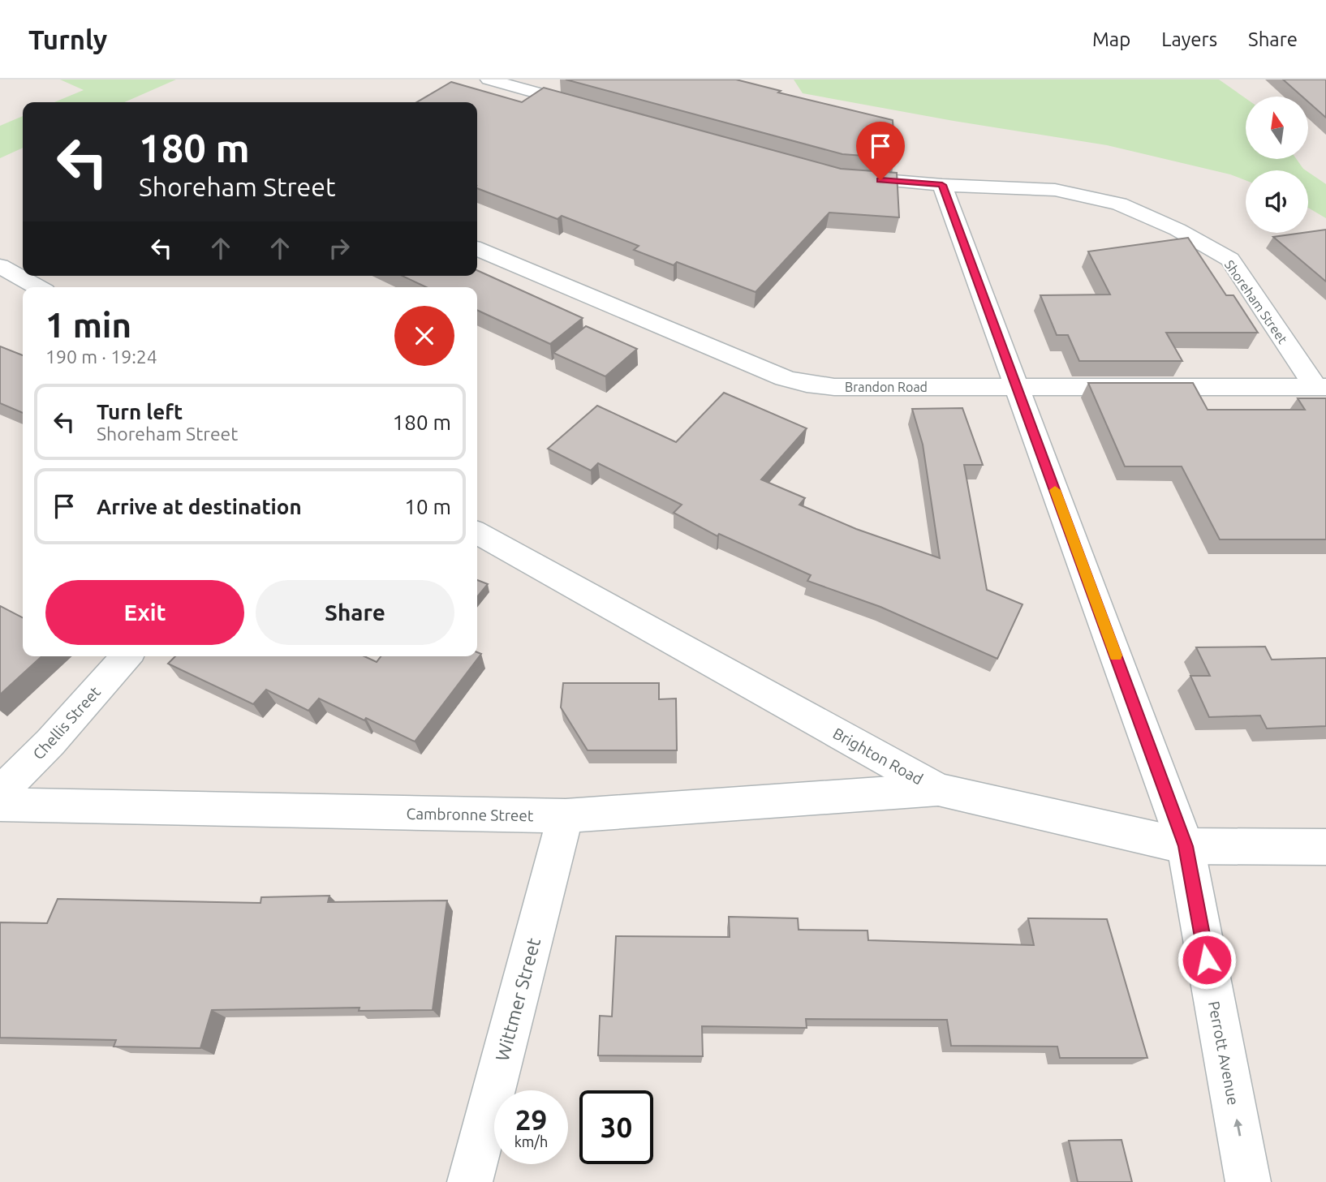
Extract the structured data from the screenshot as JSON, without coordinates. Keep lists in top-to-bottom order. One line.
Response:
{"streets":{"street":["Shoreham Street","Brandon Road","Chellis Street","Brighton Road","Cambronne Street","Wittmer Street","Perrott Avenue"]},"crossings":[["Shoreham Street","Brandon Road"],["Shoreham Street","Perrott Avenue"],["Brandon Road","Perrott Avenue"],["Brighton Road","Cambronne Street"],["Brighton Road","Perrott Avenue"],["Cambronne Street","Wittmer Street"]],"north":"top","page":{"header":"Turnly","nav":["Map","Layers","Share"],"turn":["180 m","Shoreham Street"],"heading":["1 min","190 m · 19:24"],"list":[{"name":"Turn left","note":"Shoreham Street","value":"180 m"},{"name":"Arrive at destination","value":"10 m"}],"buttons":["Exit","Share"],"speed":"29 km/h","limit":"30"}}
